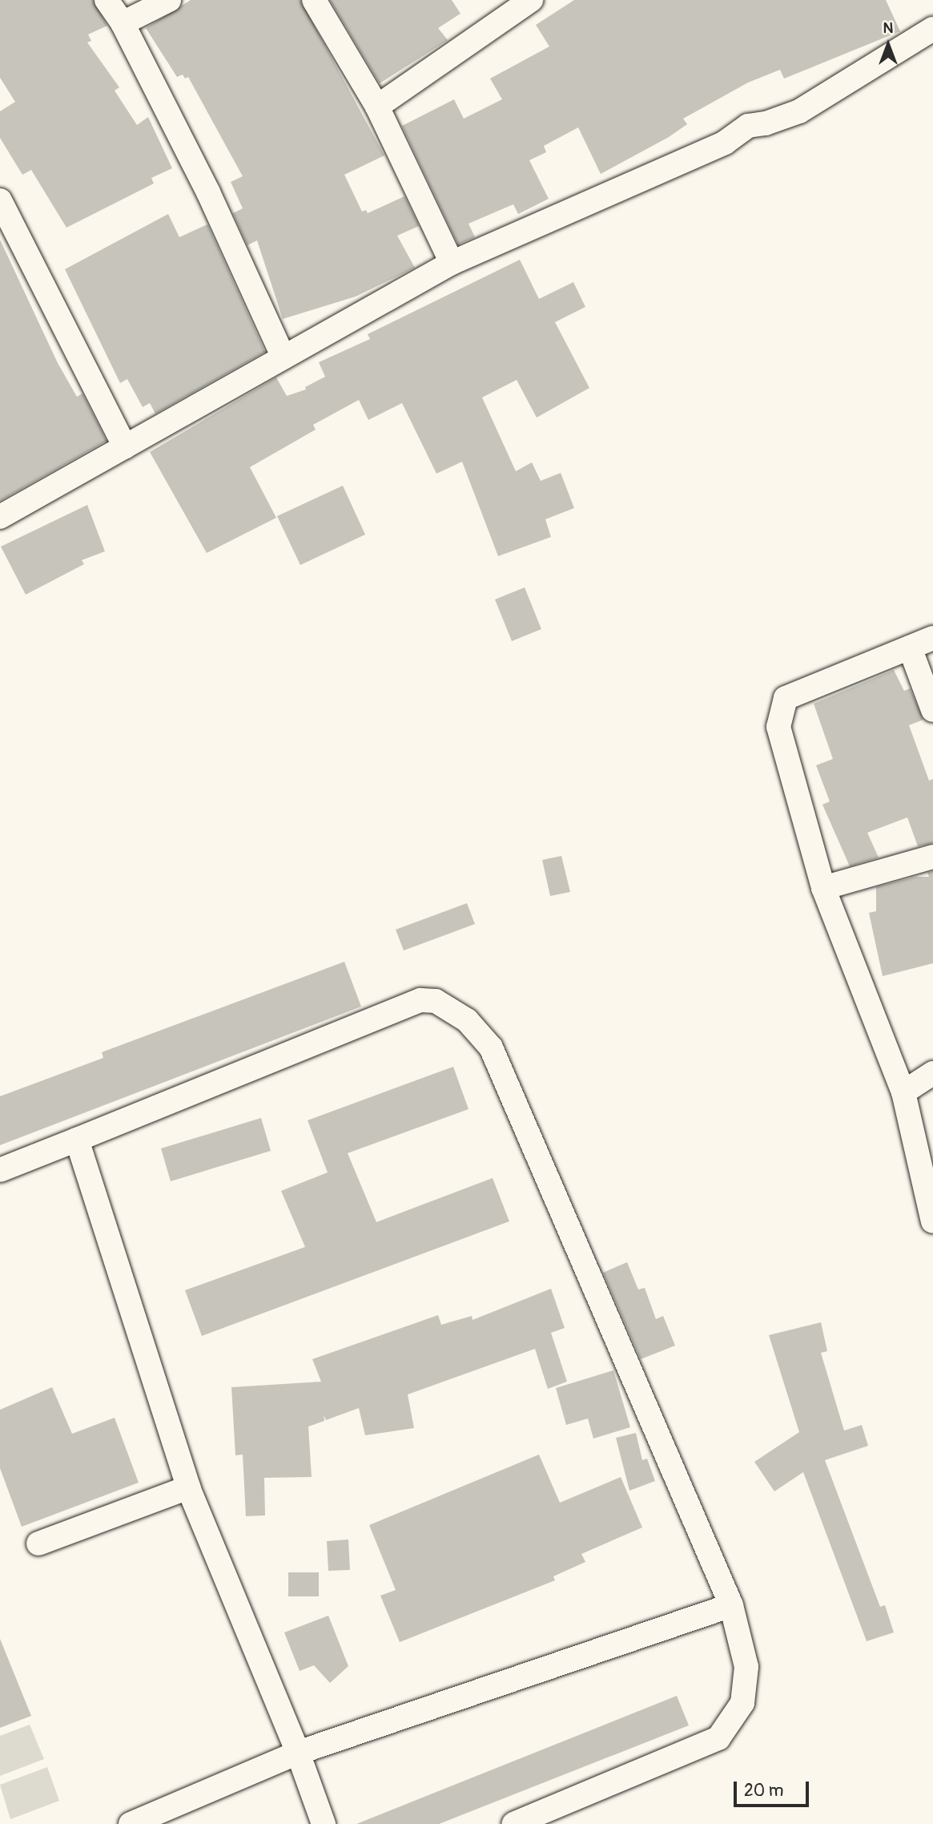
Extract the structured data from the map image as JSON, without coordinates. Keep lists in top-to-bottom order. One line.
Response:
{"scale_bar":"20 m","north":"top"}
